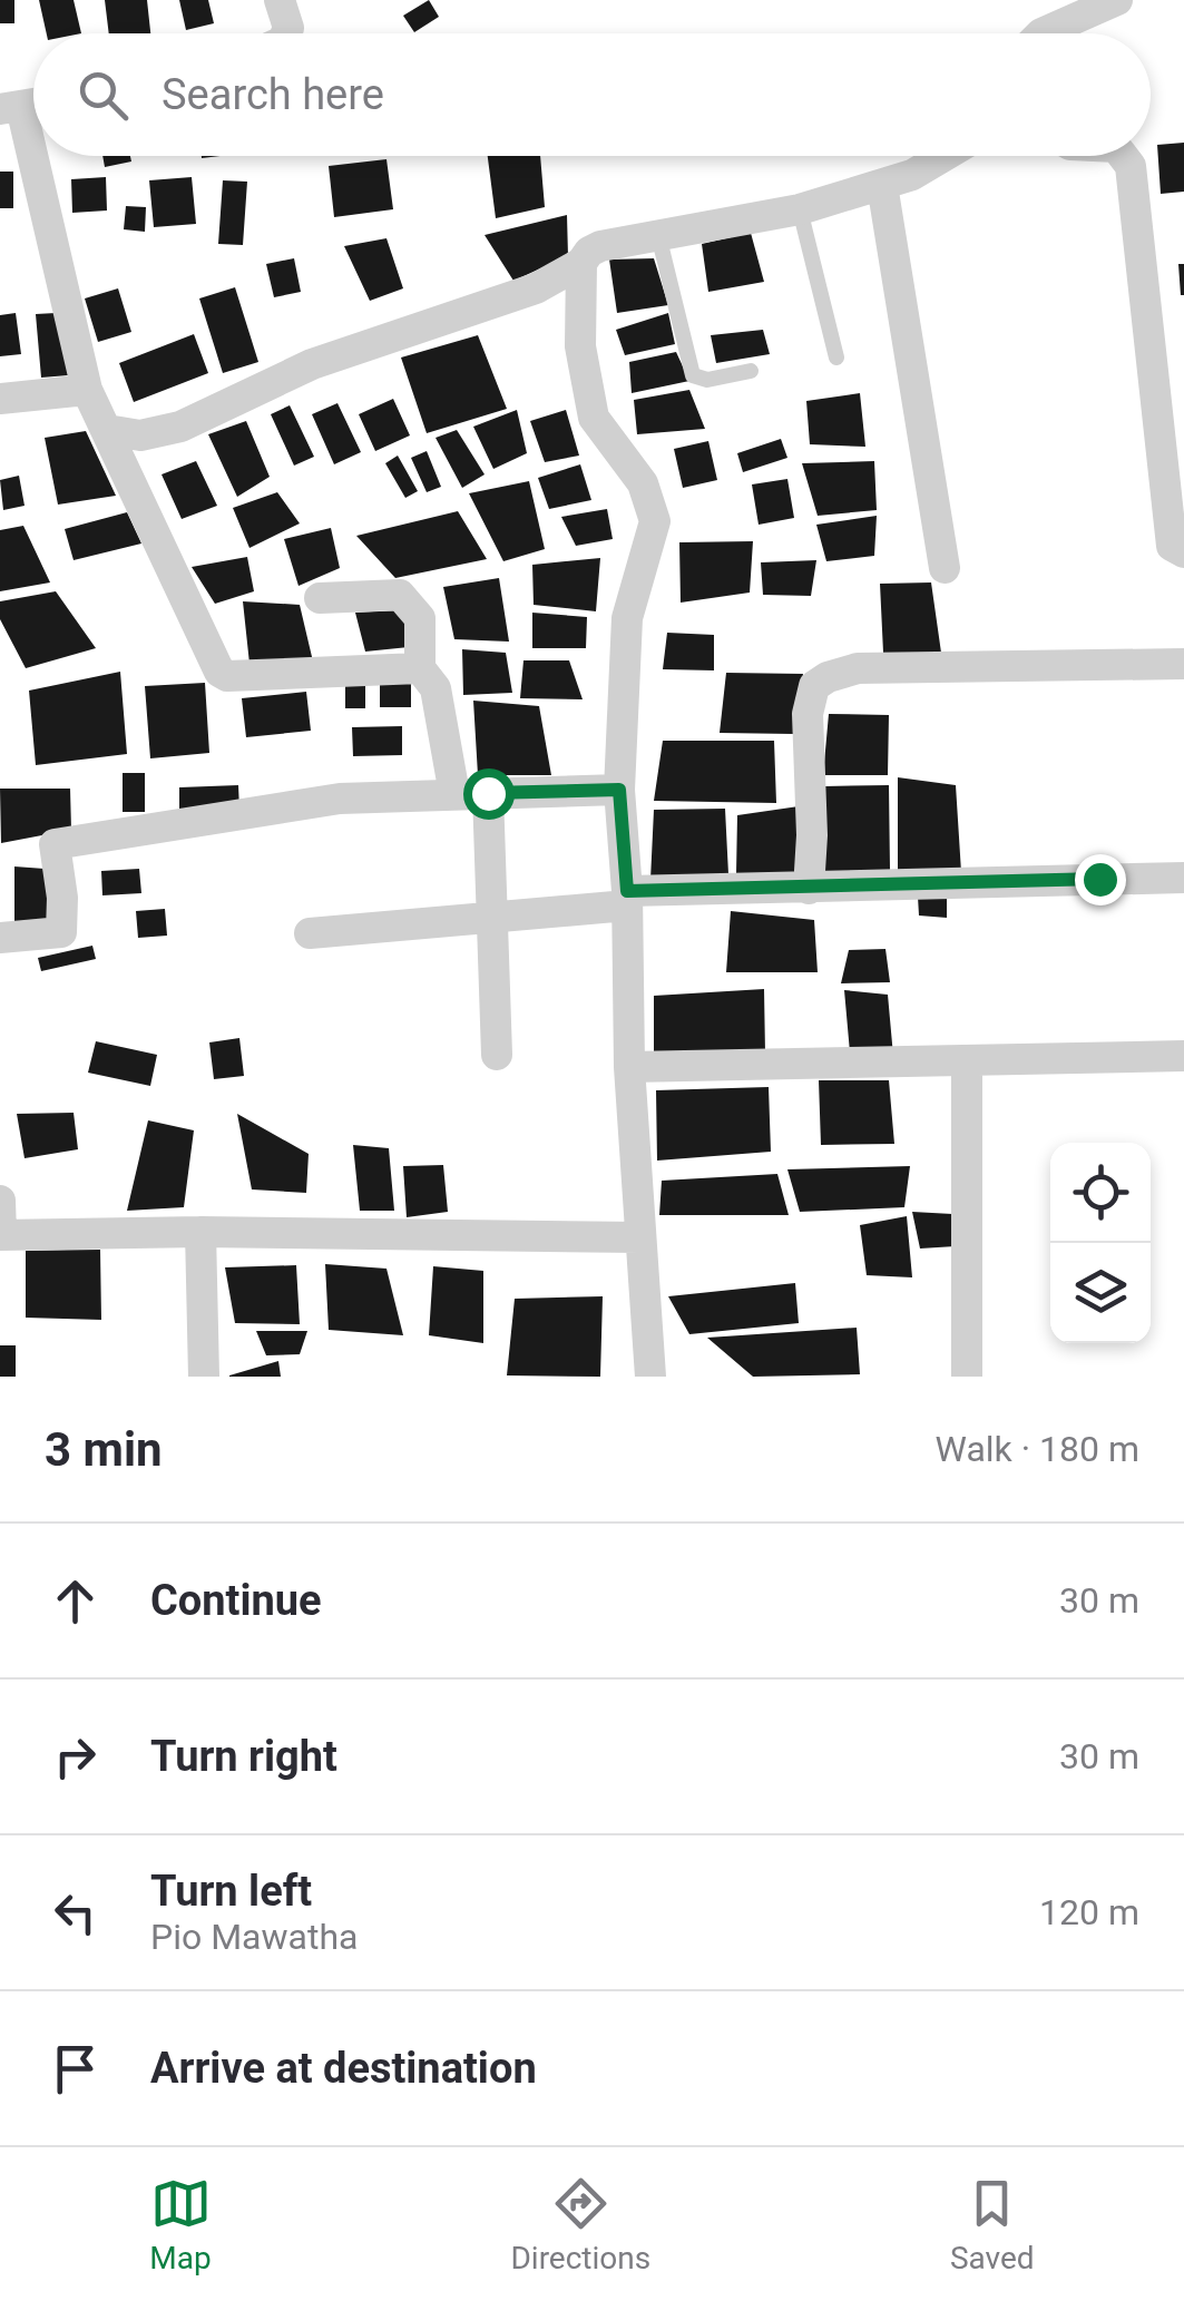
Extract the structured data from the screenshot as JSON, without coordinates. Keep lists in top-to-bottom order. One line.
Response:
{"page":{"search":"Search here","heading":["3 min","Walk · 180 m"],"list":[["Continue","30 m"],["Turn right","30 m"],["Turn left","Pio Mawatha","120 m"],"Arrive at destination"],"nav":["Map","Directions","Saved"]}}
